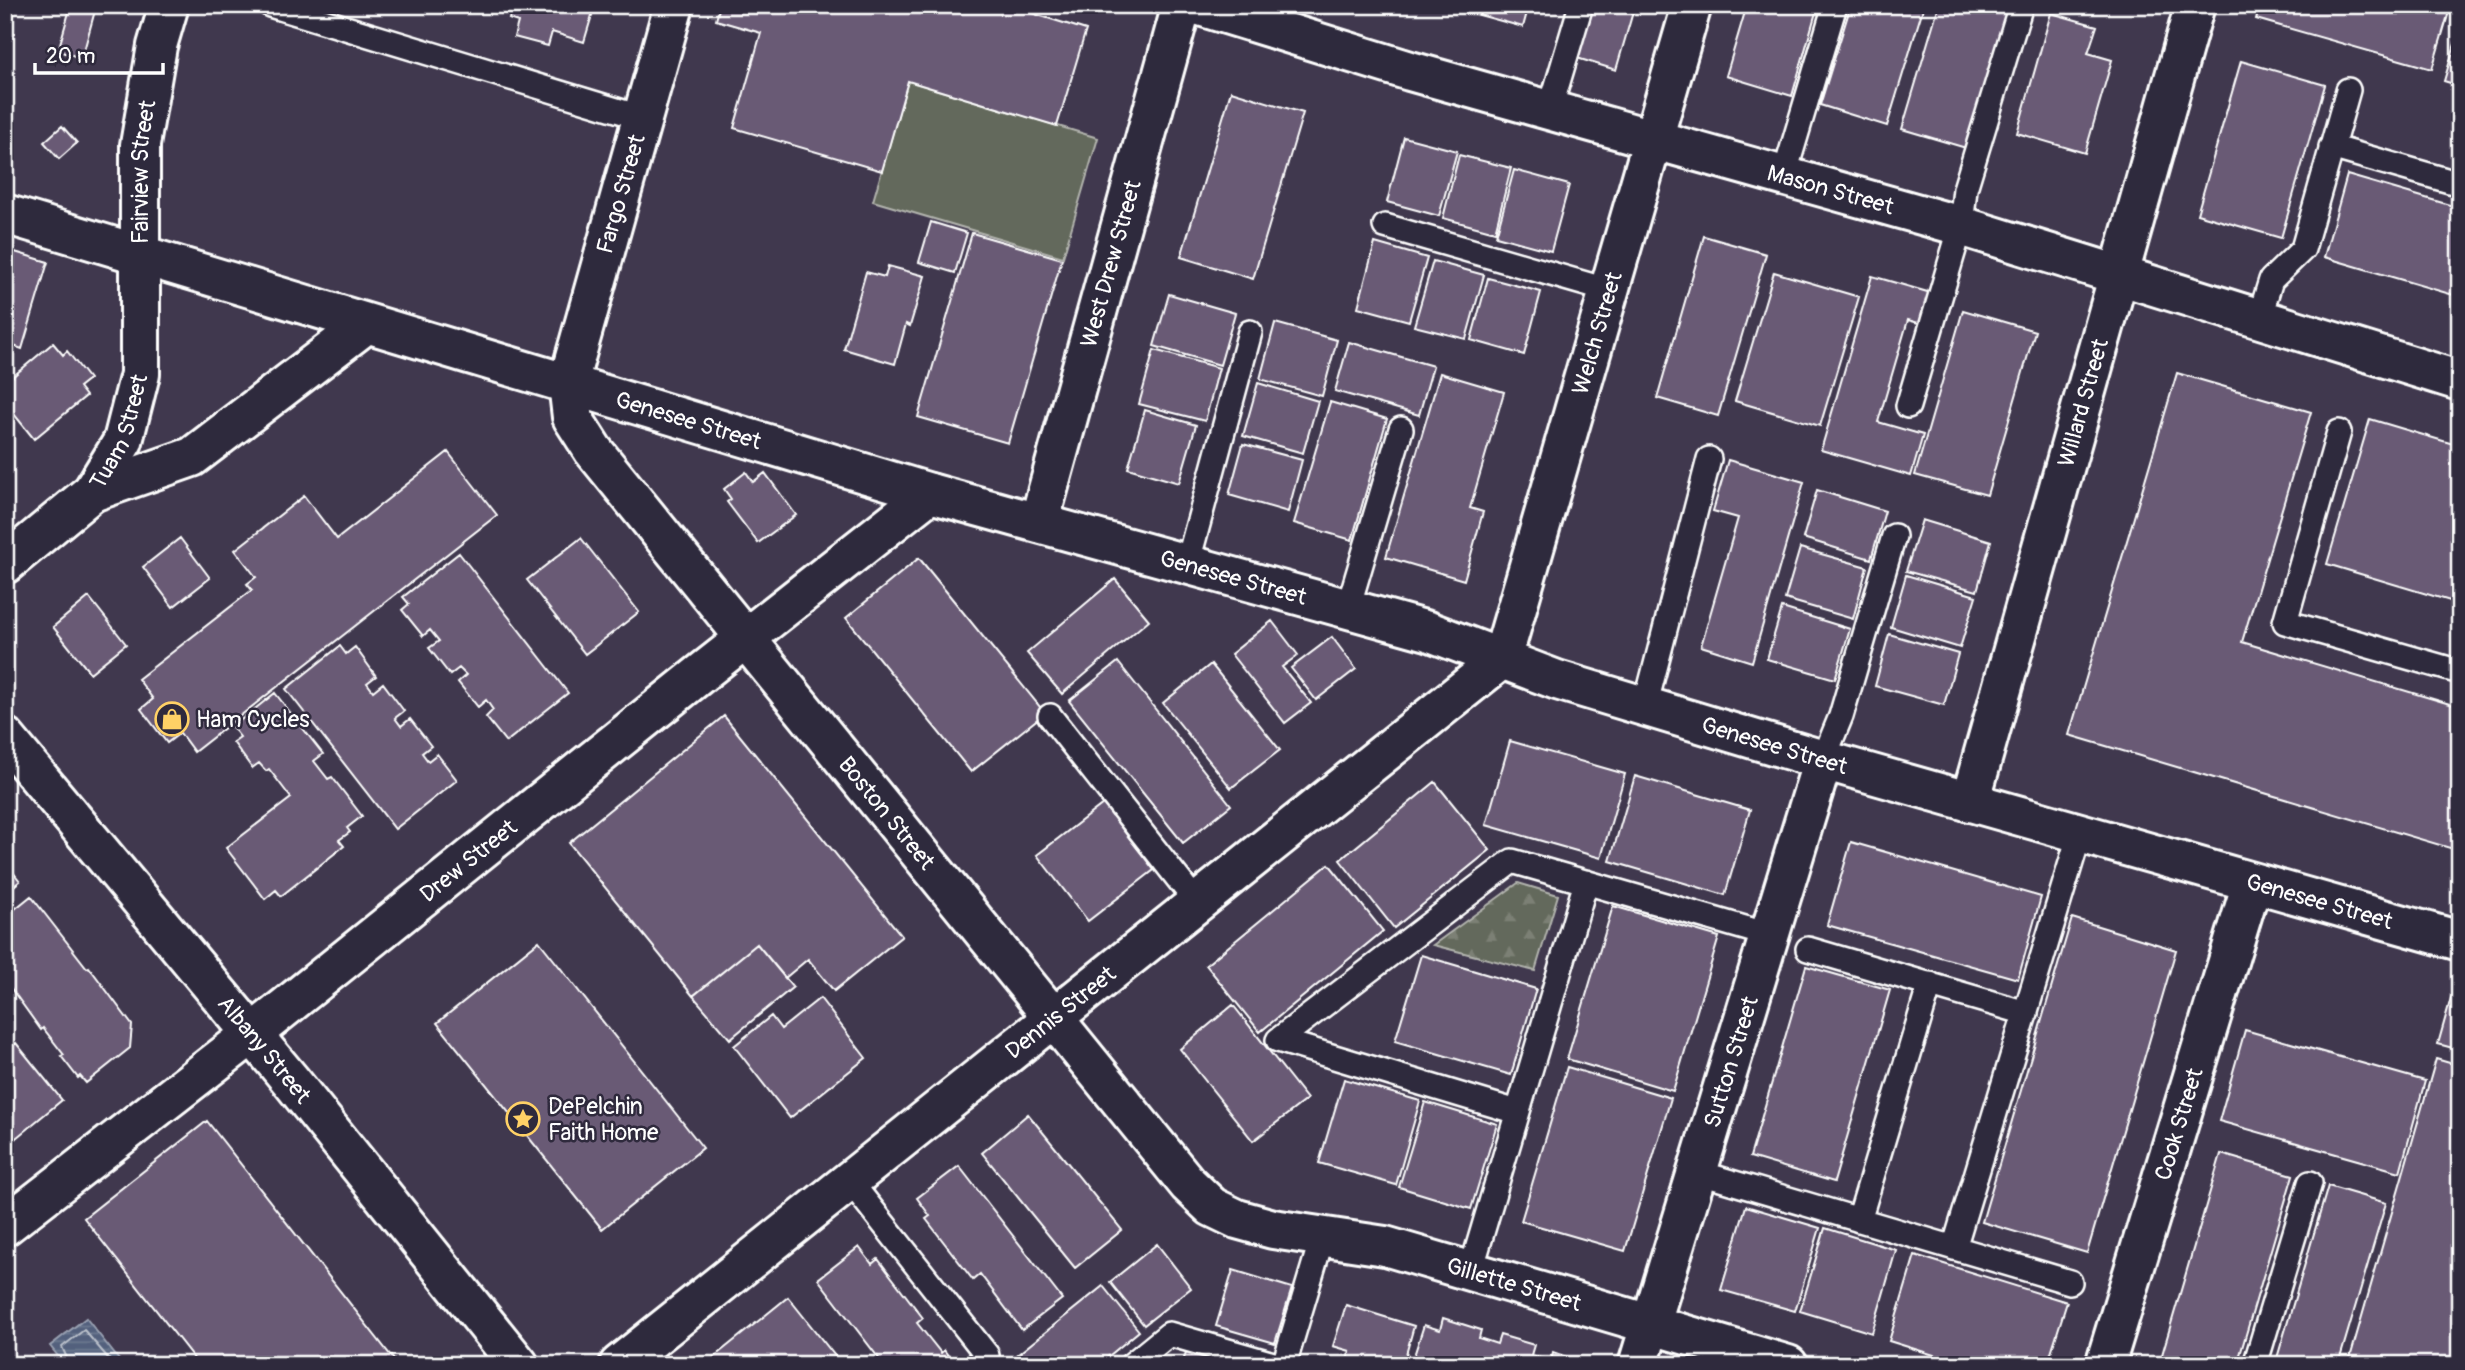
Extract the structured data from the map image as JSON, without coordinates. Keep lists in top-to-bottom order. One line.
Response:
{"streets":{"street":["Fairview Street","Mason Street","Fargo Street","West Drew Street","Welch Street","Willard Street","Genesee Street","Tuam Street","Boston Street","Drew Street","Dennis Street","Albany Street","Sutton Street","Cook Street","Gillette Street"]},"crossings":[["Fairview Street","Genesee Street"],["Fairview Street","Tuam Street"],["Mason Street","Welch Street"],["Mason Street","Willard Street"],["Fargo Street","Genesee Street"],["Fargo Street","Boston Street"],["West Drew Street","Genesee Street"],["Welch Street","Genesee Street"],["Welch Street","Dennis Street"],["Willard Street","Genesee Street"],["Genesee Street","Tuam Street"],["Genesee Street","Boston Street"],["Genesee Street","Drew Street"],["Genesee Street","Dennis Street"],["Genesee Street","Sutton Street"],["Genesee Street","Cook Street"],["Boston Street","Drew Street"],["Boston Street","Dennis Street"],["Boston Street","Gillette Street"],["Drew Street","Albany Street"],["Sutton Street","Gillette Street"]],"places":{"shop":["Ham Cycles"],"place":["DePelchin Faith Home"]},"scale_bar":"20 m"}
